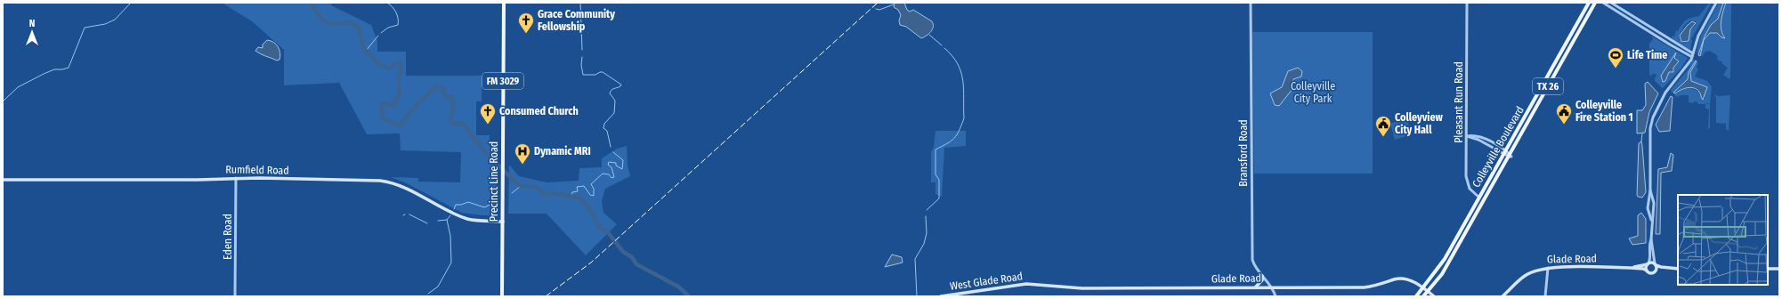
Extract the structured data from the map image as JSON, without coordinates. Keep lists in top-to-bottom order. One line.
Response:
{"streets":{"main road":["FM 3029","TX 26","Colleyville Boulevard","Rumfield Road","Precinct Line Road","Glade Road","West Glade Road"],"street":["Pleasant Run Road","Bransford Road","Eden Road"]},"crossings":[["Pleasant Run Road","Colleyville Boulevard"],["Colleyville Boulevard","Glade Road"],["Bransford Road","Glade Road"],["Rumfield Road","Precinct Line Road"],["Rumfield Road","Eden Road"],["Glade Road","West Glade Road"]],"parks":["Colleyville City Park"],"places":{"church":["Grace Community Fellowship","Consumed Church"],"sports":["Life Time"],"public building":["Colleyville Fire Station 1","Colleyview City Hall"],"hospital":["Dynamic MRI"]},"north":"top"}
